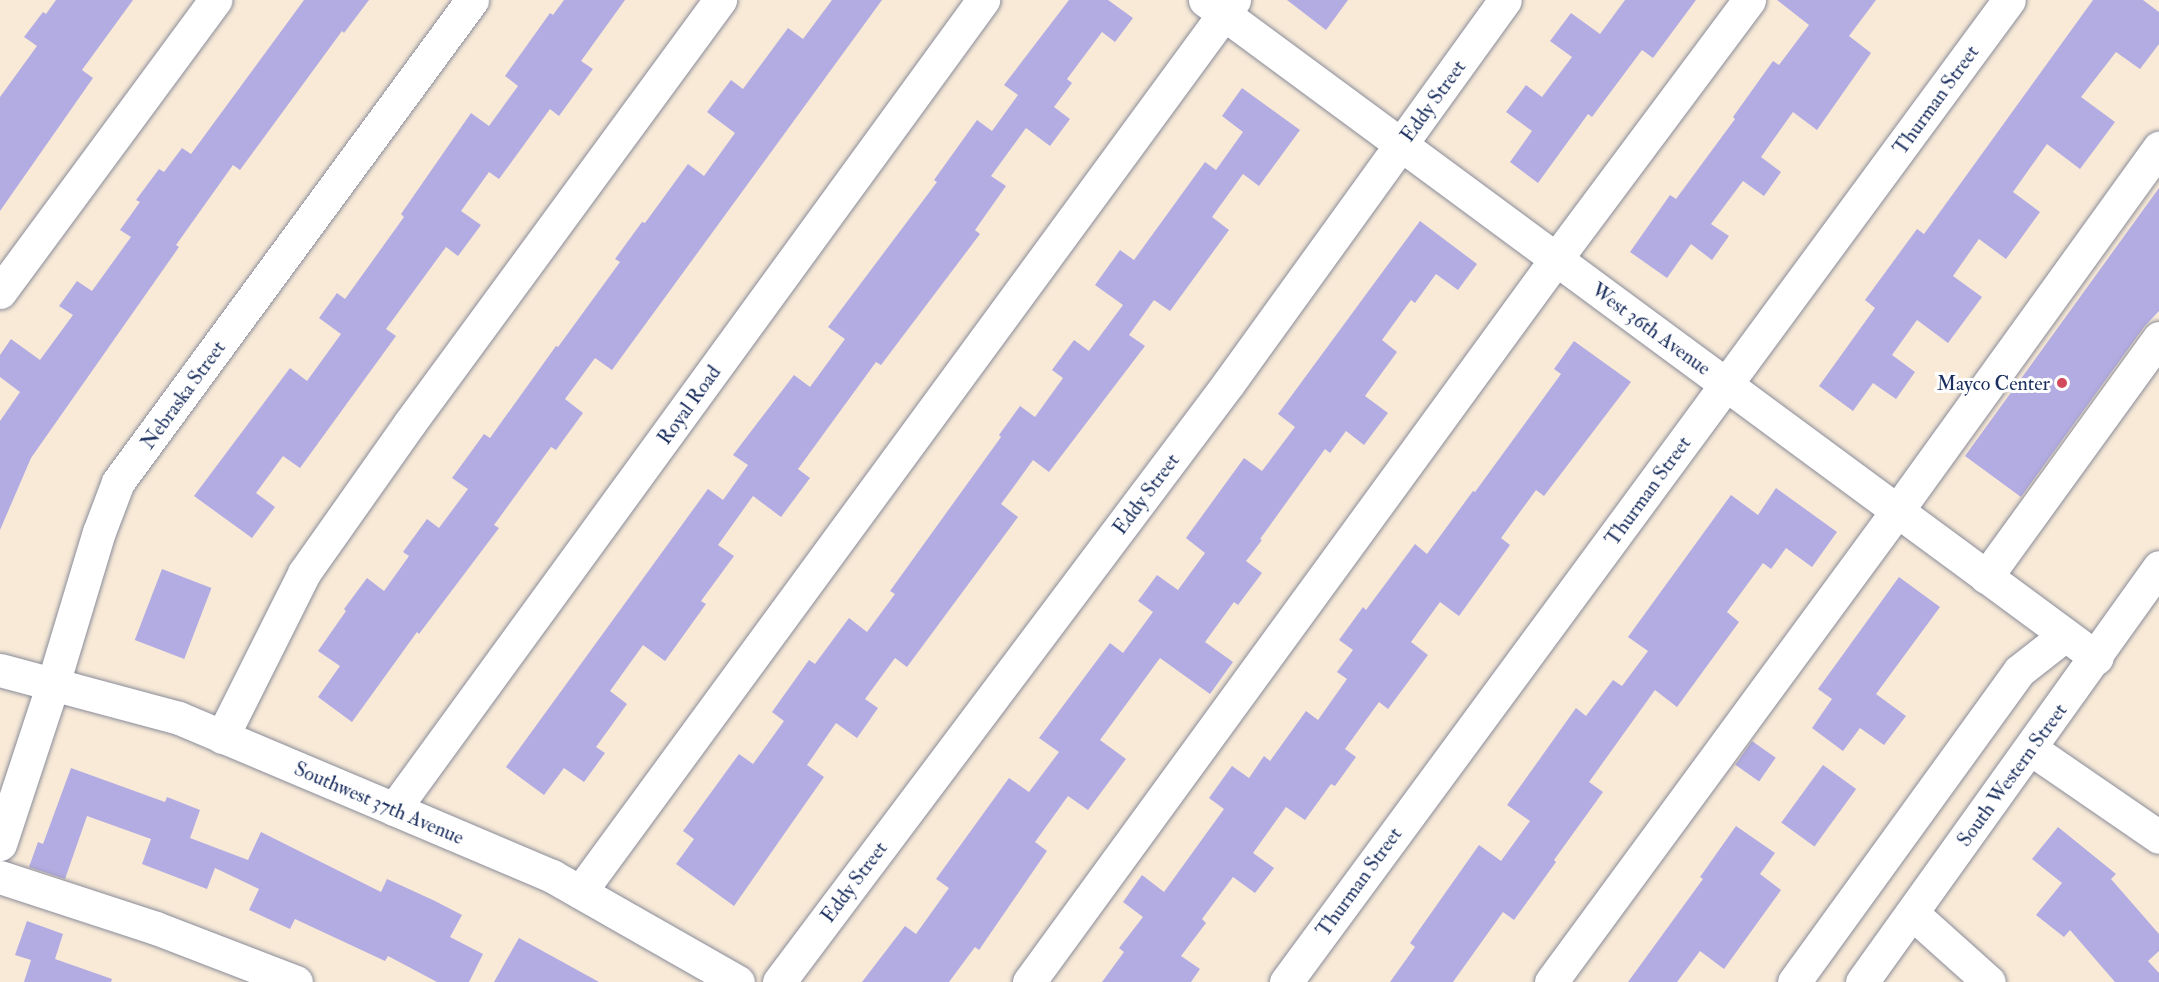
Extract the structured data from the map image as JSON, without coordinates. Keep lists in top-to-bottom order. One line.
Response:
{"streets":{"street":["Thurman Street","Eddy Street","West 36th Avenue","Nebraska Street","Royal Road","South Western Street","Southwest 37th Avenue"]},"crossings":[["Thurman Street","West 36th Avenue"],["Eddy Street","West 36th Avenue"],["West 36th Avenue","South Western Street"],["Nebraska Street","Southwest 37th Avenue"],["Royal Road","Southwest 37th Avenue"]],"places":["Mayco Center"]}
